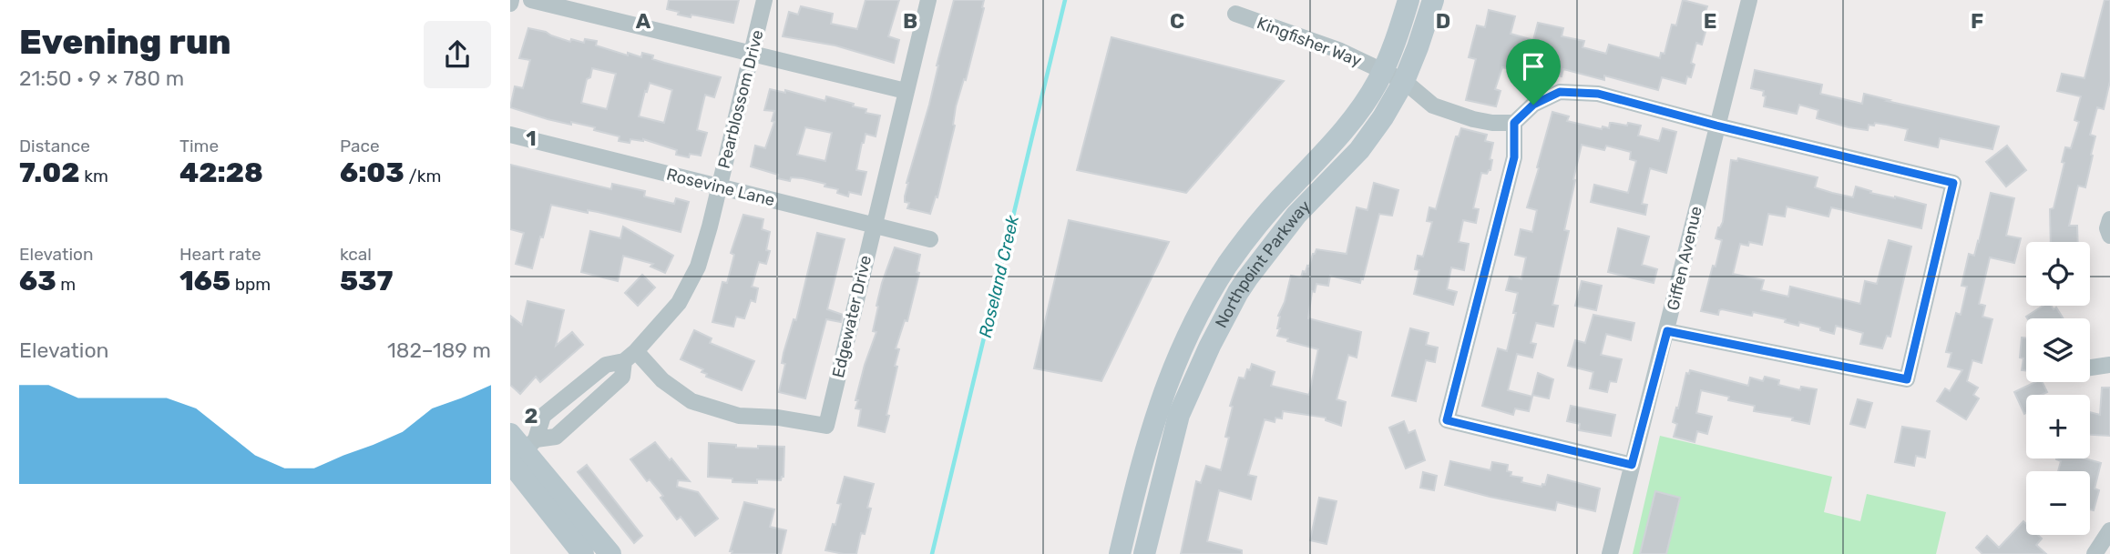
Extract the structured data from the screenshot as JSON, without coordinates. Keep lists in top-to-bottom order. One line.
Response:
{"streets":{"street":["Kingfisher Way","Pearblossom Drive","Rosevine Lane","Giffen Avenue","Northpoint Parkway","Edgewater Drive"]},"crossings":[["Kingfisher Way","Northpoint Parkway"],["Pearblossom Drive","Rosevine Lane"],["Pearblossom Drive","Edgewater Drive"],["Rosevine Lane","Edgewater Drive"]],"water":["Roseland Creek"],"page":{"heading":["Evening run","21:50 · 9 × 780 m"],"stats":[["Distance","7.02 km"],["Time","42:28"],["Pace","6:03 /km"],["Elevation","63 m"],["Heart rate","165 bpm"],["kcal","537"]],"map_buttons":["+","−"],"chart":["Elevation","182–189 m"]},"grid":{"columns":["A","B","C","D","E","F"],"rows":["1","2"]}}
